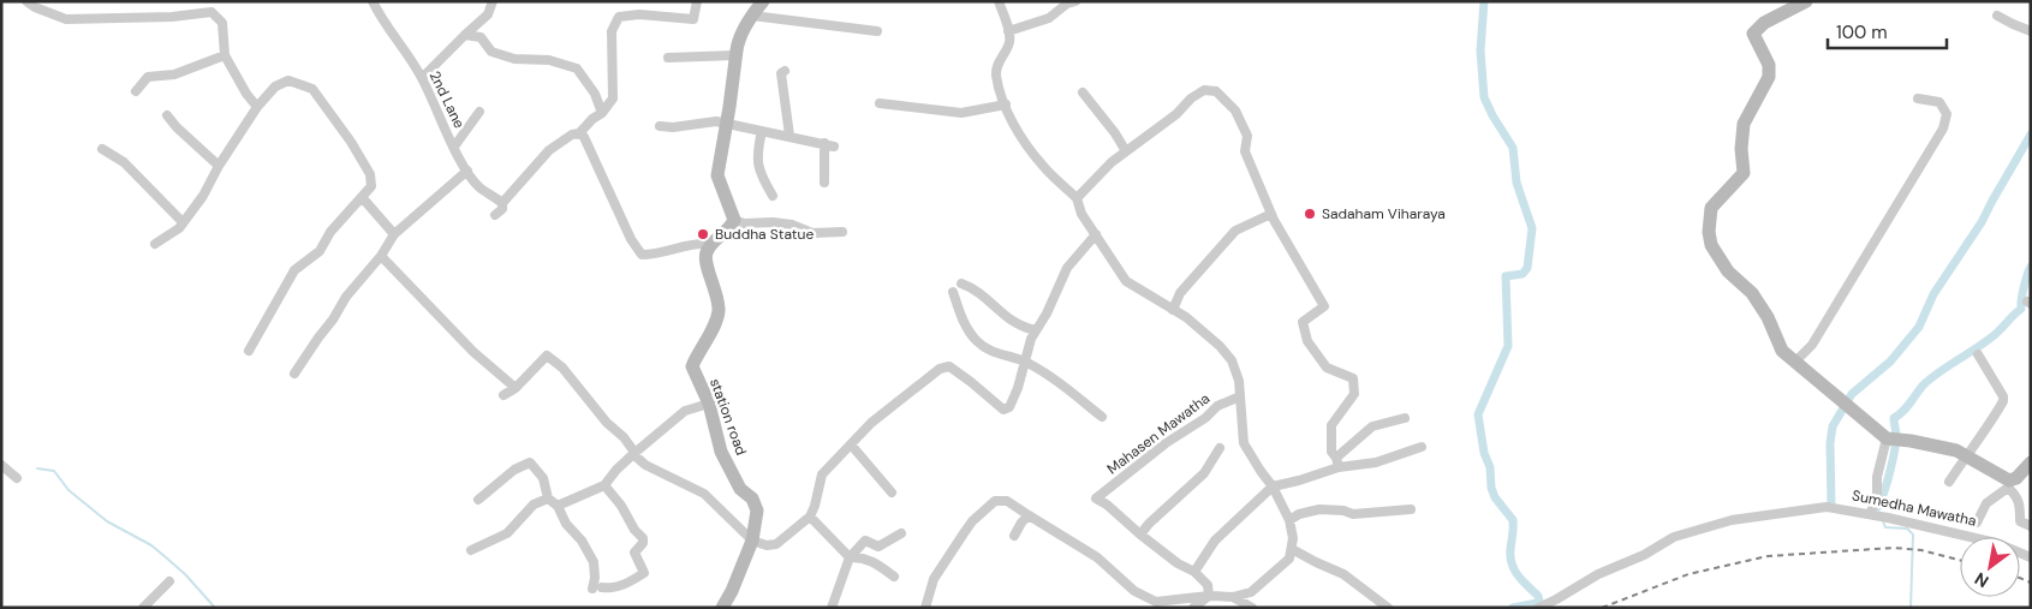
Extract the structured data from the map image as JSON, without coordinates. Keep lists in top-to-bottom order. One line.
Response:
{"streets":{"street":["2nd Lane","station road","Mahasen Mawatha","Sumedha Mawatha"]},"places":["Sadaham Viharaya","Buddha Statue"],"scale_bar":"100 m","north":"bottom left"}
